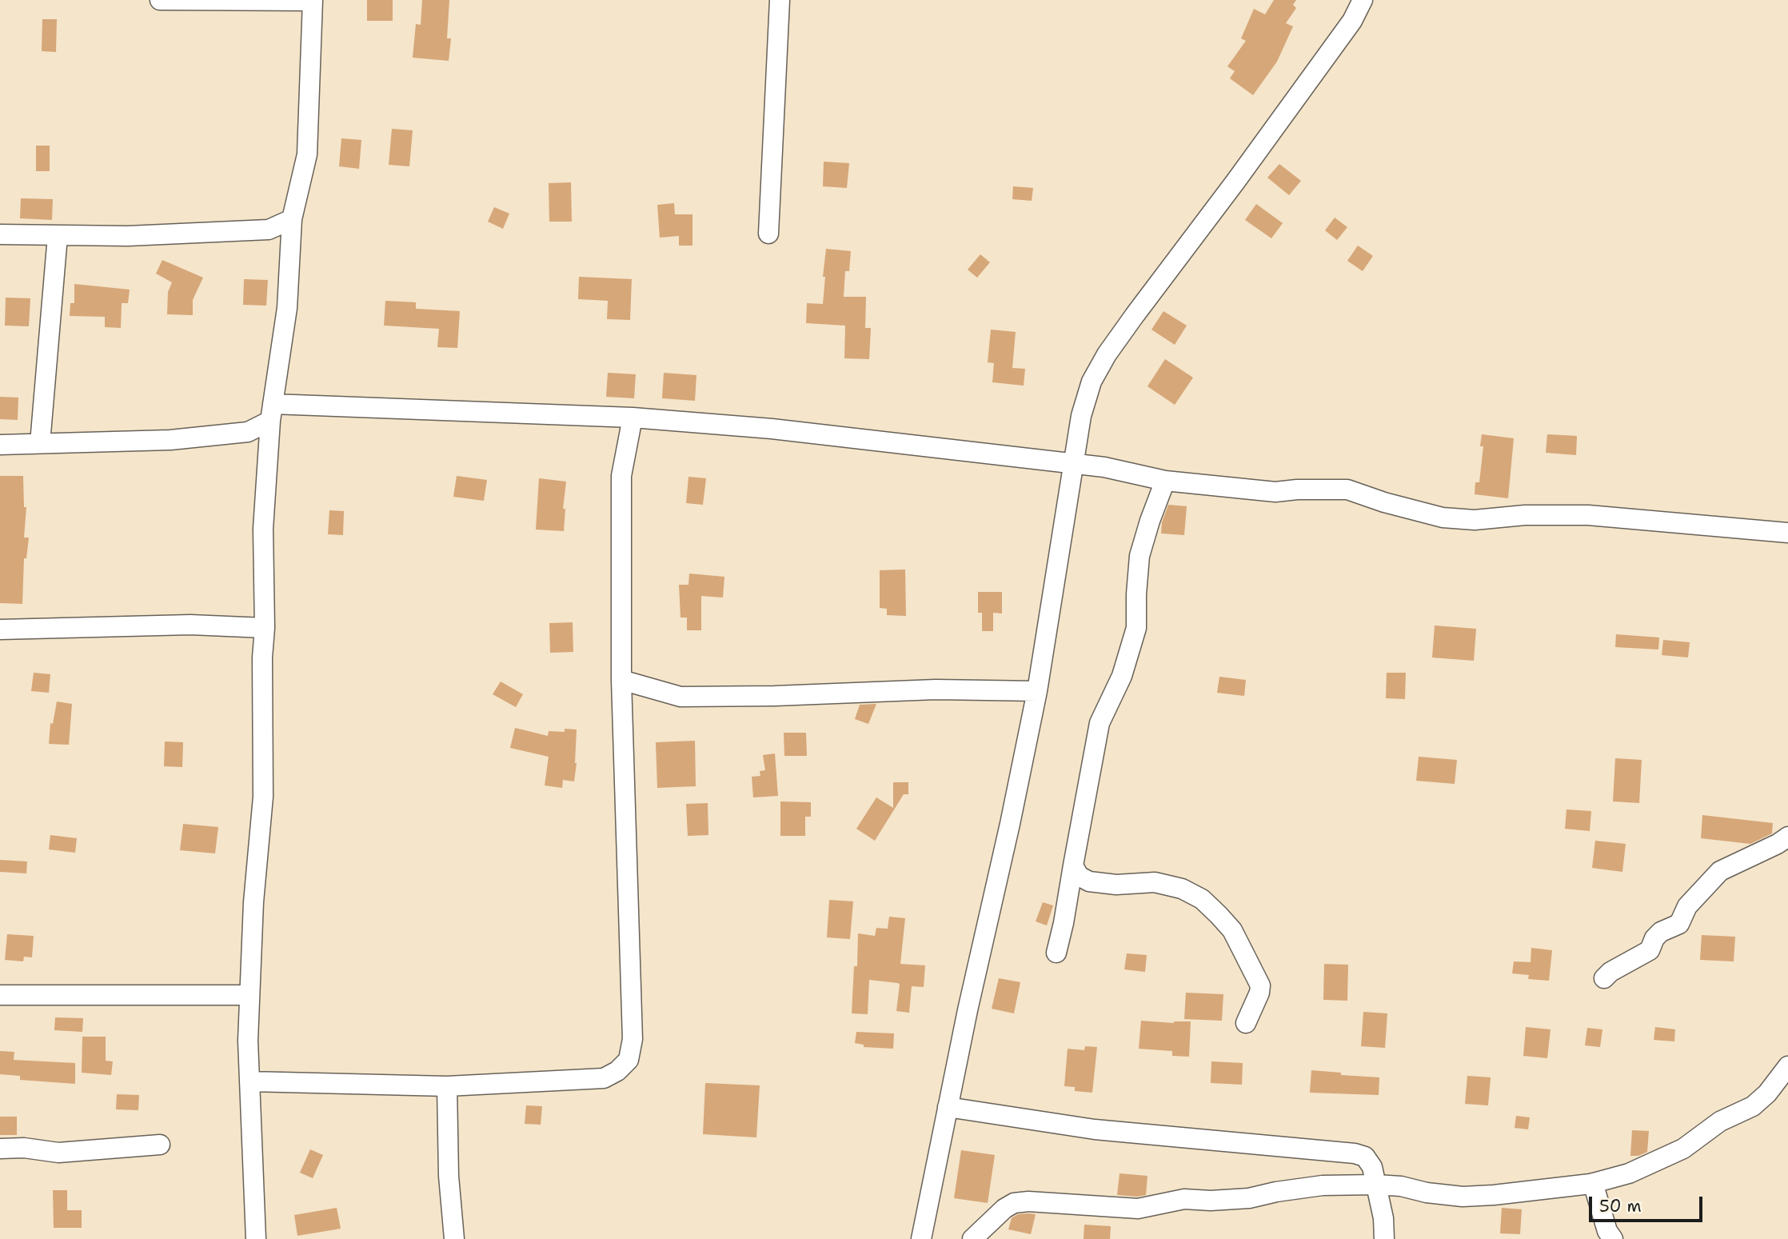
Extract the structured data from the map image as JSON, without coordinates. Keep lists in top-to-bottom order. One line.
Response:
{"scale_bar":"50 m"}
